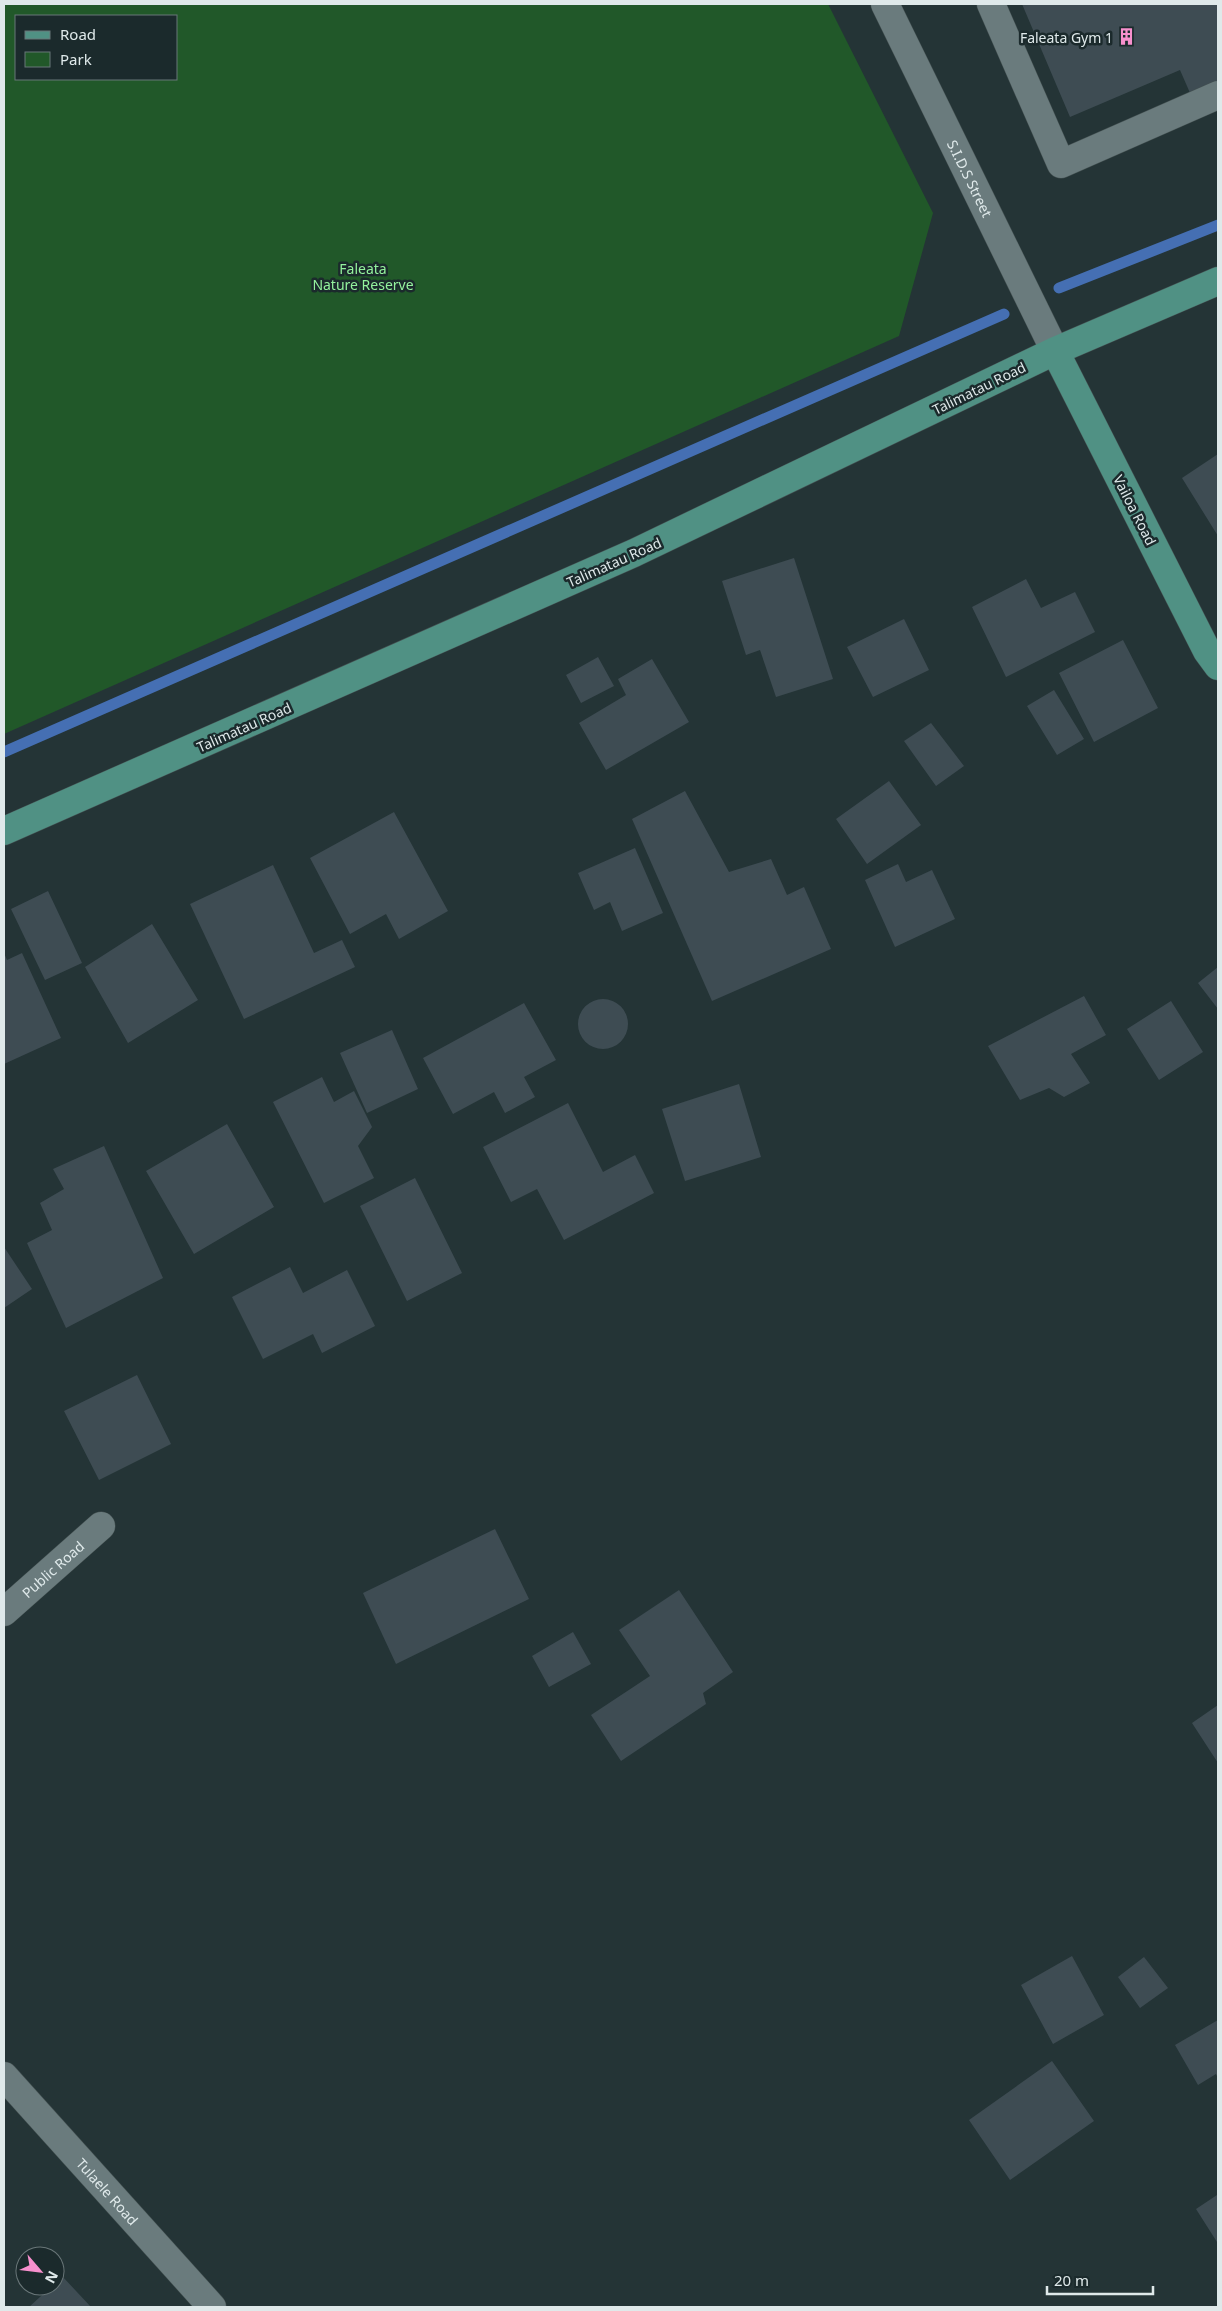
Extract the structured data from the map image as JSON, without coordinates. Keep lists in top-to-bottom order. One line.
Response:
{"streets":{"main road":["Talimatau Road","Vailoa Road"],"street":["S.I.D.S Street","Public Road","Tulaele Road"]},"crossings":[["S.I.D.S Street","Talimatau Road"],["S.I.D.S Street","Vailoa Road"],["Talimatau Road","Vailoa Road"]],"parks":["Faleata Nature Reserve"],"places":{"building":["Faleata Gym 1"]},"legend":["Road","Park"],"scale_bar":"20 m","north":"bottom right"}
